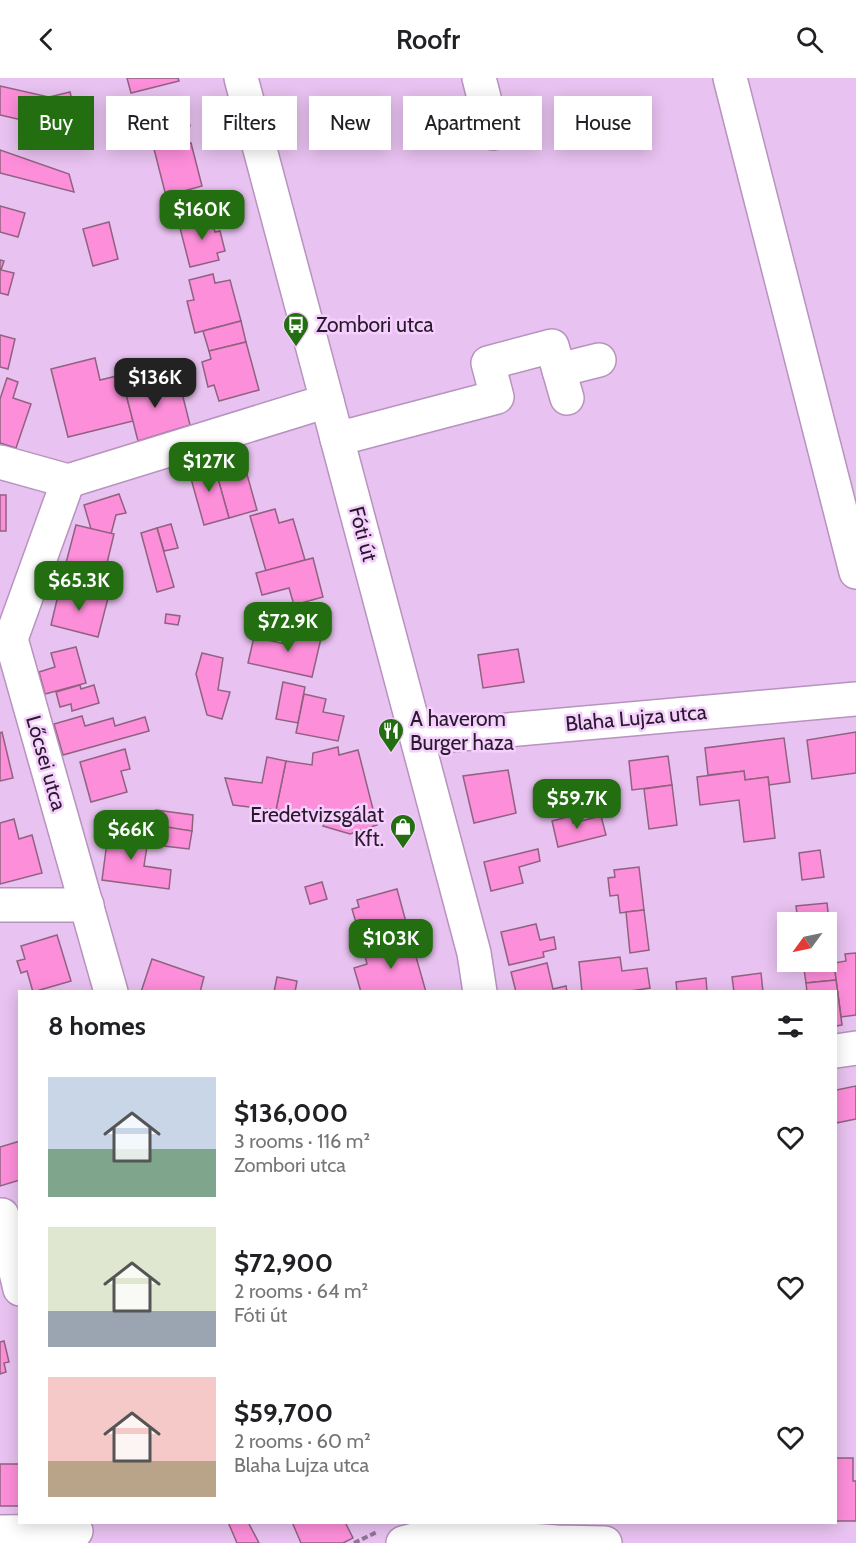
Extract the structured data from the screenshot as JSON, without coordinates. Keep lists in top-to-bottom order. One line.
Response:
{"streets":{"street":["Fóti út","Blaha Lujza utca","Lőcsei utca"]},"crossings":[["Fóti út","Blaha Lujza utca"]],"places":{"bus stop":["Zombori utca"],"restaurant":["A haverom Burger haza"],"shop":["Eredetvizsgálat Kft."]},"north":"bottom left","page":{"header":"Roofr","chip":["Buy","Rent","Filters","New","Apartment","House"],"price":["$160K","$136K","$127K","$65.3K","$72.9K","$59.7K","$66K","$103K"],"heading":"8 homes","list":[{"name":"$136,000","note":"3 rooms · 116 m² · Zombori utca"},{"name":"$72,900","note":"2 rooms · 64 m² · Fóti út"},{"name":"$59,700","note":"2 rooms · 60 m² · Blaha Lujza utca"}]}}
